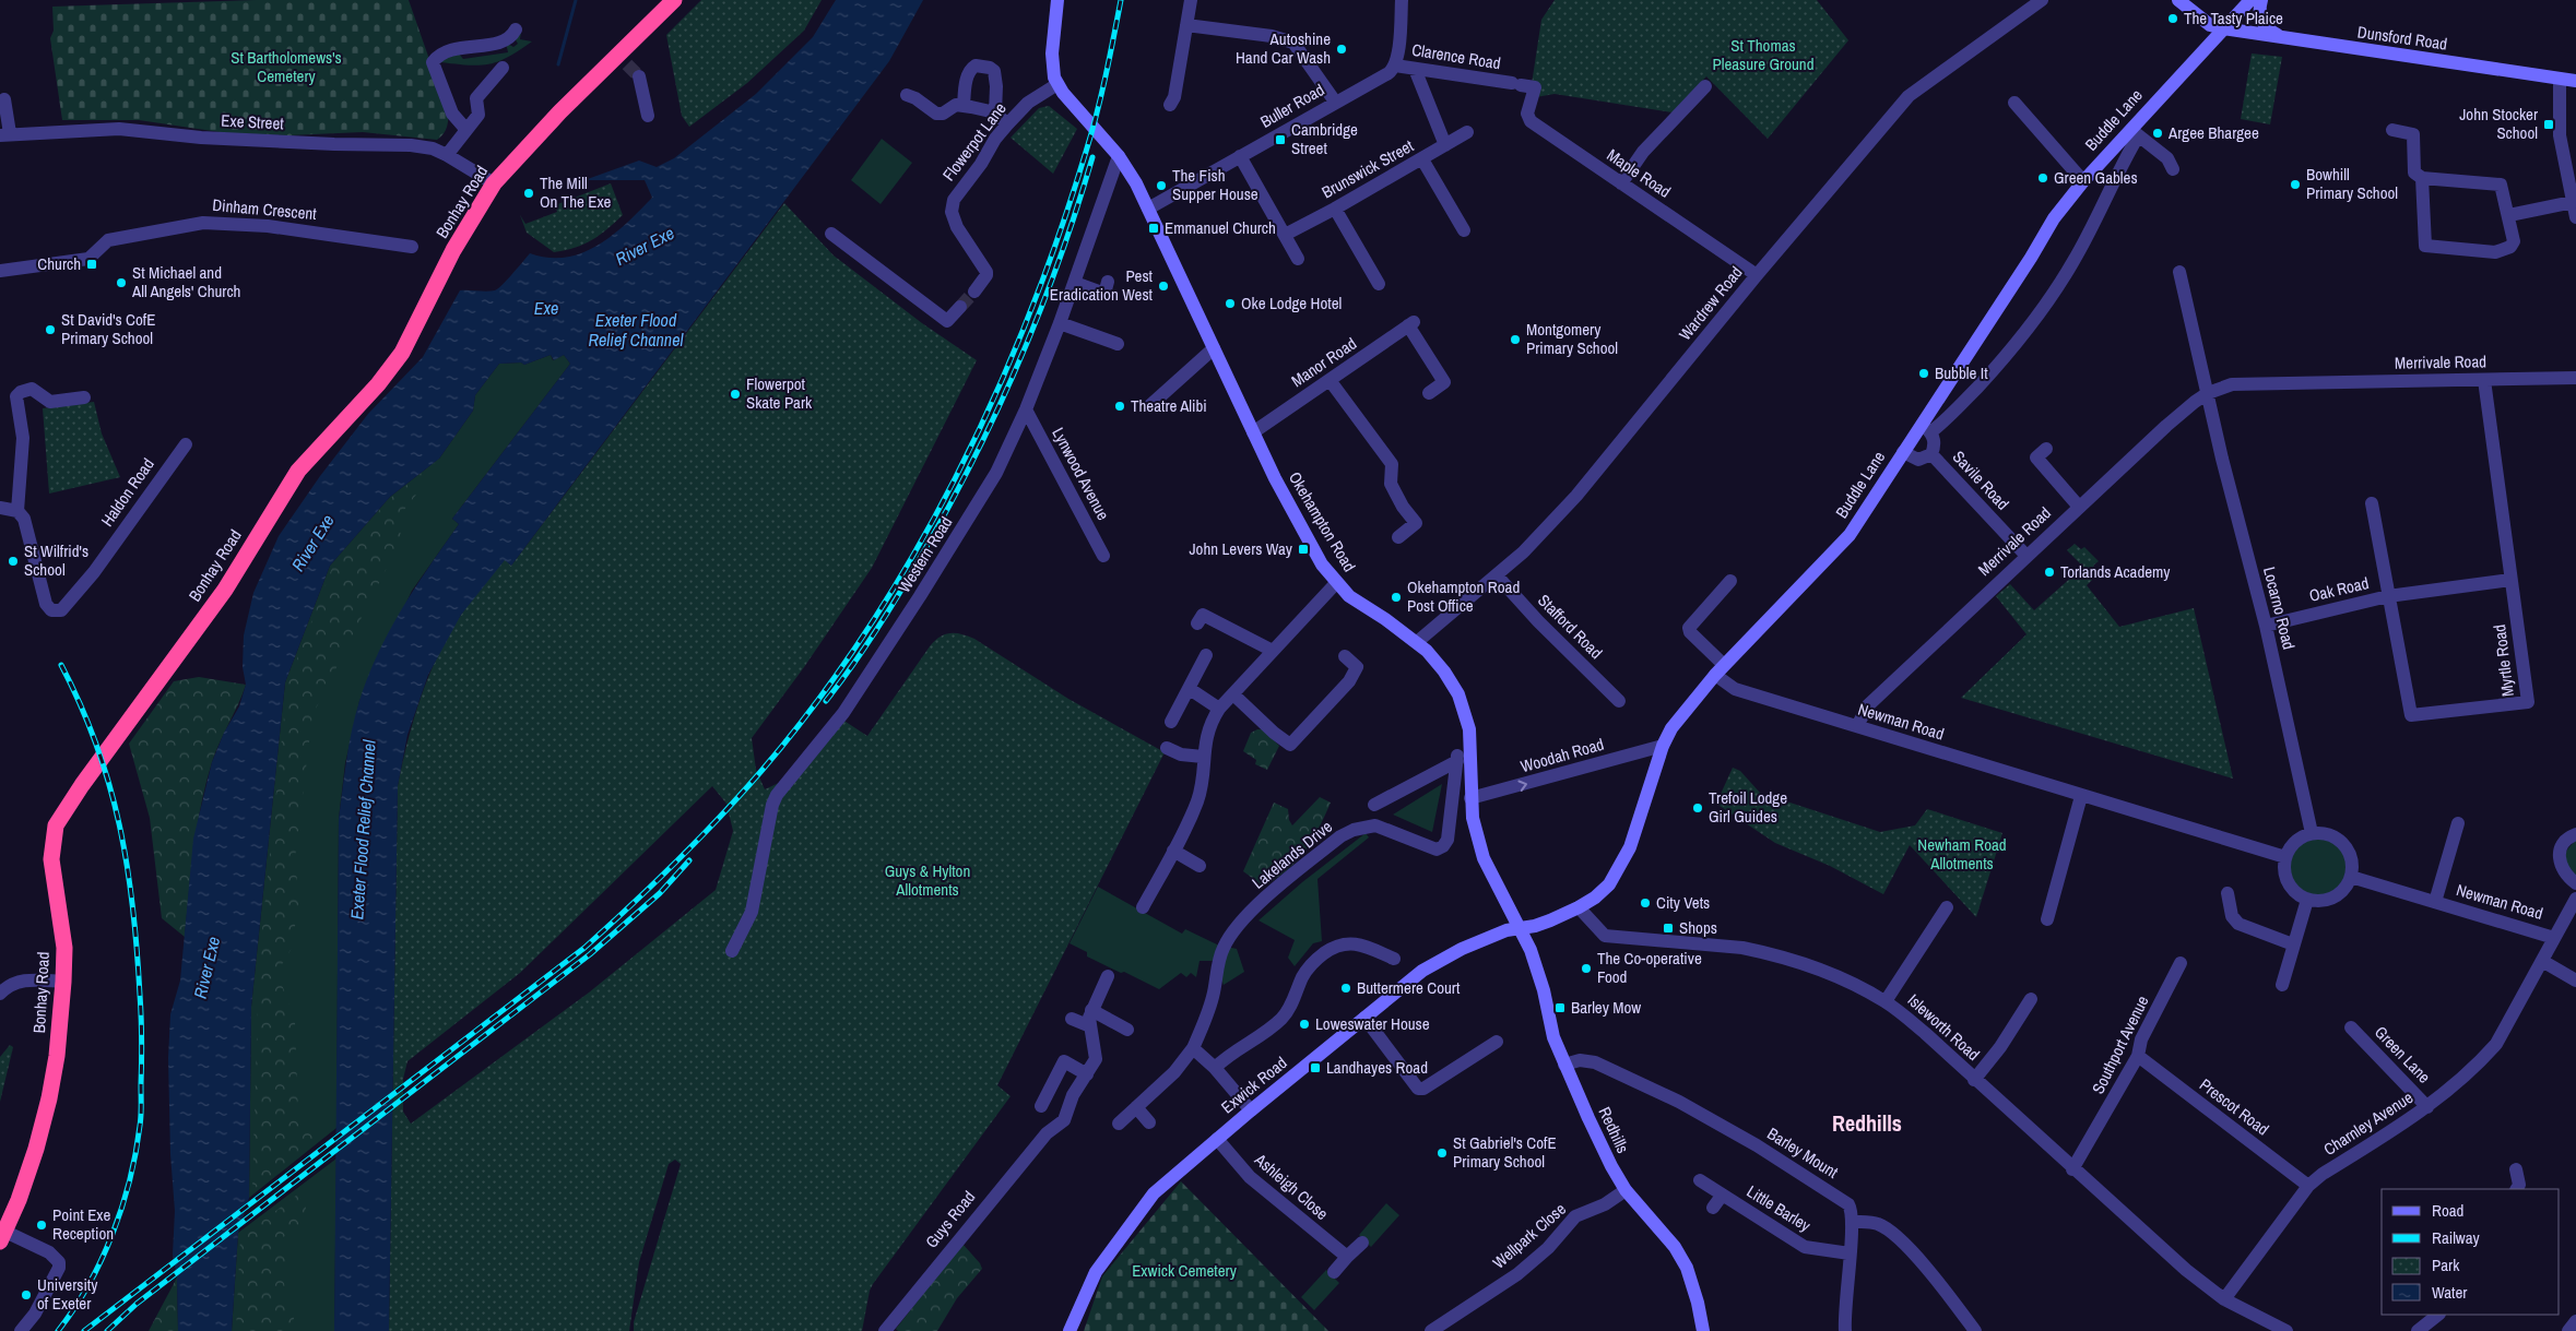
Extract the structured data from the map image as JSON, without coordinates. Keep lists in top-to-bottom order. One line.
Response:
{"streets":{"highway":["Bonhay Road"],"street":["Dunsford Road","Clarence Road","Buller Road","Buddle Lane","Exe Street","Flowerpot Lane","Brunswick Street","Maple Road","Dinham Crescent","Wardrew Road","Manor Road","Merrivale Road","Lynwood Avenue","Savile Road","Haldon Road","Okehampton Road","Western Road","Oak Road","Locarno Road","Stafford Road","Myrtle Road","Newman Road","Woodah Road","Lakelands Drive","Isleworth Road","Southport Avenue","Green Lane","Exwick Road","Prescot Road","Charnley Avenue","Redhills","Barley Mount","Ashleigh Close","Little Barley","Guys Road","Wellpark Close"]},"crossings":[["Dunsford Road","Buddle Lane"],["Clarence Road","Buller Road"],["Clarence Road","Maple Road"],["Buller Road","Okehampton Road"],["Buddle Lane","Savile Road"],["Buddle Lane","Okehampton Road"],["Buddle Lane","Newman Road"],["Buddle Lane","Woodah Road"],["Buddle Lane","Isleworth Road"],["Buddle Lane","Exwick Road"],["Buddle Lane","Redhills"],["Exe Street","Bonhay Road"],["Flowerpot Lane","Okehampton Road"],["Maple Road","Wardrew Road"],["Wardrew Road","Okehampton Road"],["Wardrew Road","Stafford Road"],["Manor Road","Okehampton Road"],["Merrivale Road","Savile Road"],["Merrivale Road","Locarno Road"],["Merrivale Road","Myrtle Road"],["Merrivale Road","Newman Road"],["Lynwood Avenue","Western Road"],["Okehampton Road","Western Road"],["Okehampton Road","Woodah Road"],["Okehampton Road","Exwick Road"],["Okehampton Road","Redhills"],["Oak Road","Locarno Road"],["Oak Road","Myrtle Road"],["Locarno Road","Newman Road"],["Newman Road","Charnley Avenue"],["Isleworth Road","Southport Avenue"],["Isleworth Road","Charnley Avenue"],["Southport Avenue","Prescot Road"],["Green Lane","Charnley Avenue"],["Exwick Road","Redhills"],["Exwick Road","Ashleigh Close"],["Prescot Road","Charnley Avenue"],["Redhills","Barley Mount"],["Redhills","Wellpark Close"]],"one_way":["Woodah Road"],"districts":["Redhills"],"water":["River Exe","Exe","Exeter Flood Relief Channel"],"parks":["St Thomas Pleasure Ground","St Bartholomews's Cemetery","Newham Road Allotments","Guys & Hylton Allotments","Exwick Cemetery"],"places":{"other":["The Tasty Plaice","Autoshine Hand Car Wash","Argee Bhargee","Green Gables","Bowhill Primary School","The Fish Supper House","The Mill On The Exe","St Michael and All Angels' Church","Pest Eradication West","Oke Lodge Hotel","St David's CofE Primary School","Montgomery Primary School","Bubble It","Flowerpot Skate Park","Theatre Alibi","St Wilfrid's School","Torlands Academy","Okehampton Road Post Office","Trefoil Lodge Girl Guides","City Vets","The Co-operative Food","Buttermere Court","Loweswater House","St Gabriel's CofE Primary School","Point Exe Reception","University of Exeter"],"transit":["John Stocker School","Cambridge Street","Emmanuel Church","Church","John Levers Way","Shops","Barley Mow","Landhayes Road"]},"legend":["Road","Railway","Park","Water"]}
